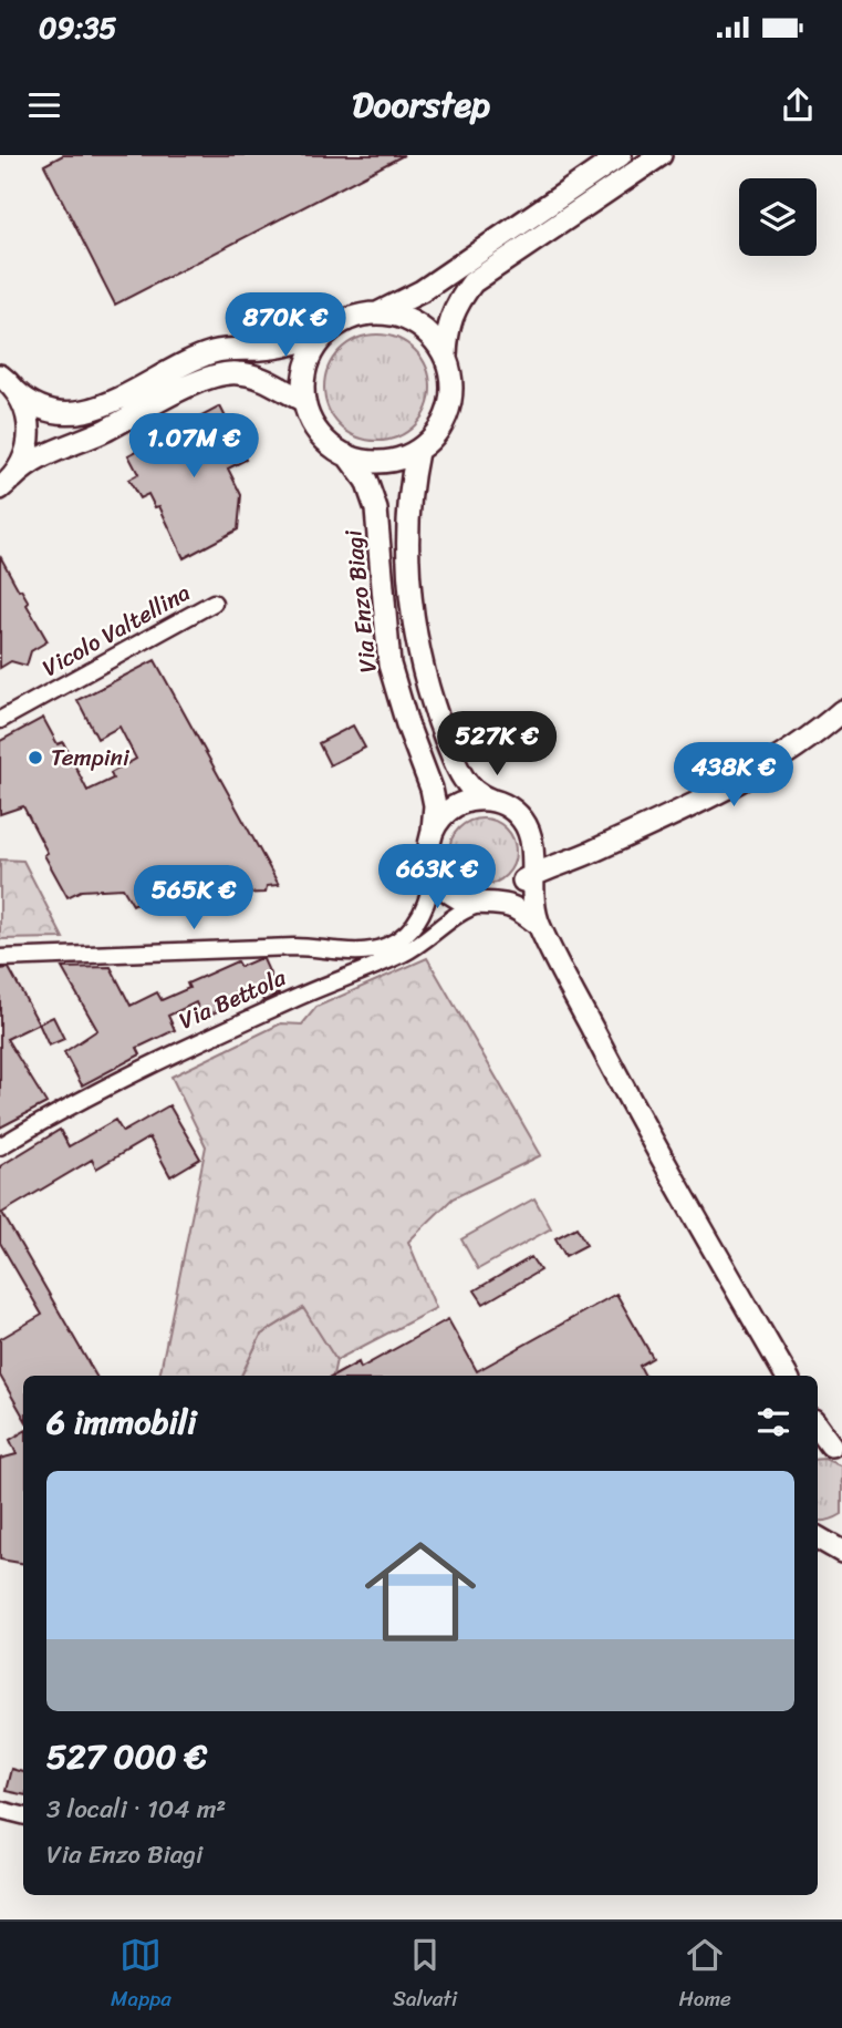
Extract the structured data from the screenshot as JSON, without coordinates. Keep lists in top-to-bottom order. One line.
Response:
{"streets":{"street":["Via Enzo Biagi","Vicolo Valtellina","Via Bettola"]},"crossings":[["Via Enzo Biagi","Via Bettola"]],"places":["Tempini"],"page":{"status":"09:35","header":"Doorstep","price":["870K €","1.07M €","527K €","438K €","663K €","565K €"],"heading":"6 immobili","list":[{"name":"527 000 €","note":"3 locali · 104 m² · Via Enzo Biagi"}],"tabs":["Mappa","Salvati","Home"]}}
